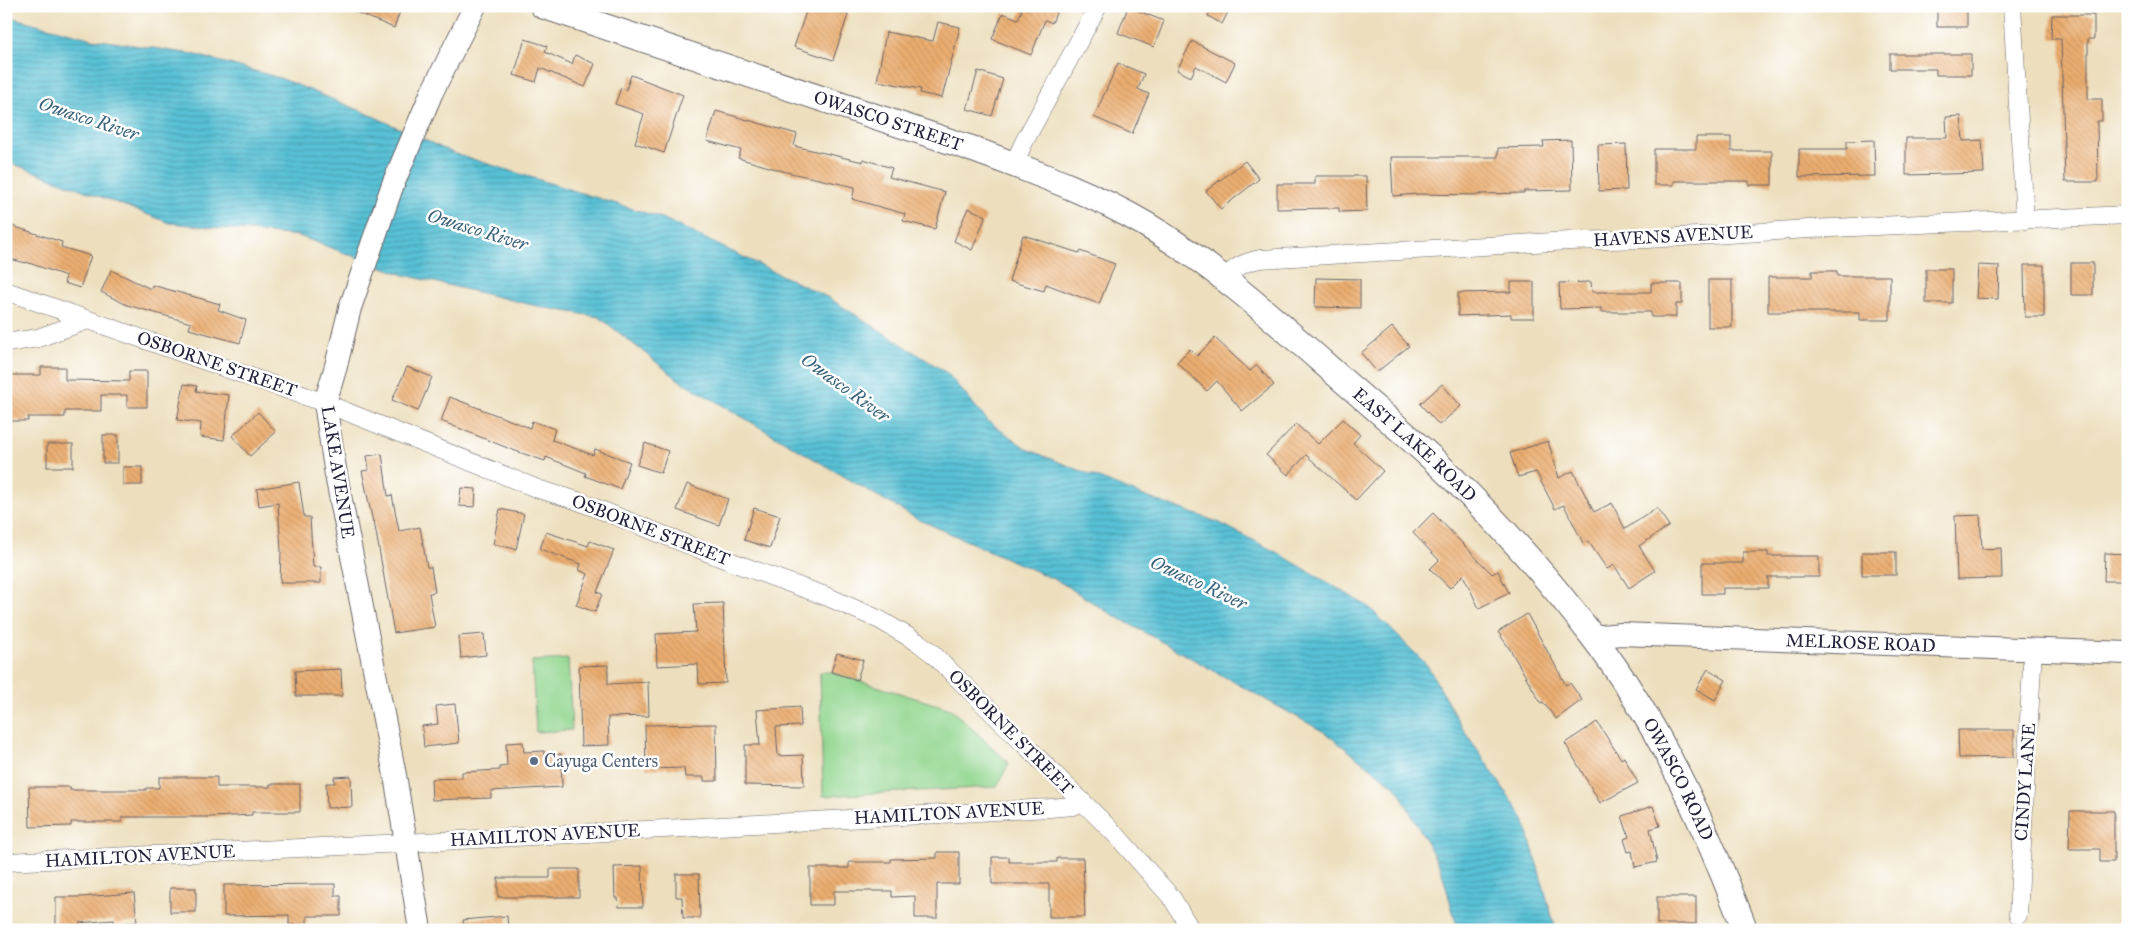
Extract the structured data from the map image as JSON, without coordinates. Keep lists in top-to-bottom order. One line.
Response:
{"streets":{"main road":["OWASCO STREET","EAST LAKE ROAD","OWASCO ROAD"],"street":["HAVENS AVENUE","OSBORNE STREET","LAKE AVENUE","MELROSE ROAD","CINDY LANE","HAMILTON AVENUE"]},"crossings":[["OWASCO STREET","HAVENS AVENUE"],["OWASCO STREET","EAST LAKE ROAD"],["HAVENS AVENUE","EAST LAKE ROAD"],["OSBORNE STREET","LAKE AVENUE"],["OSBORNE STREET","HAMILTON AVENUE"],["EAST LAKE ROAD","MELROSE ROAD"],["EAST LAKE ROAD","OWASCO ROAD"],["LAKE AVENUE","HAMILTON AVENUE"],["MELROSE ROAD","OWASCO ROAD"],["MELROSE ROAD","CINDY LANE"]],"water":["Owasco River"],"places":["Cayuga Centers"]}
